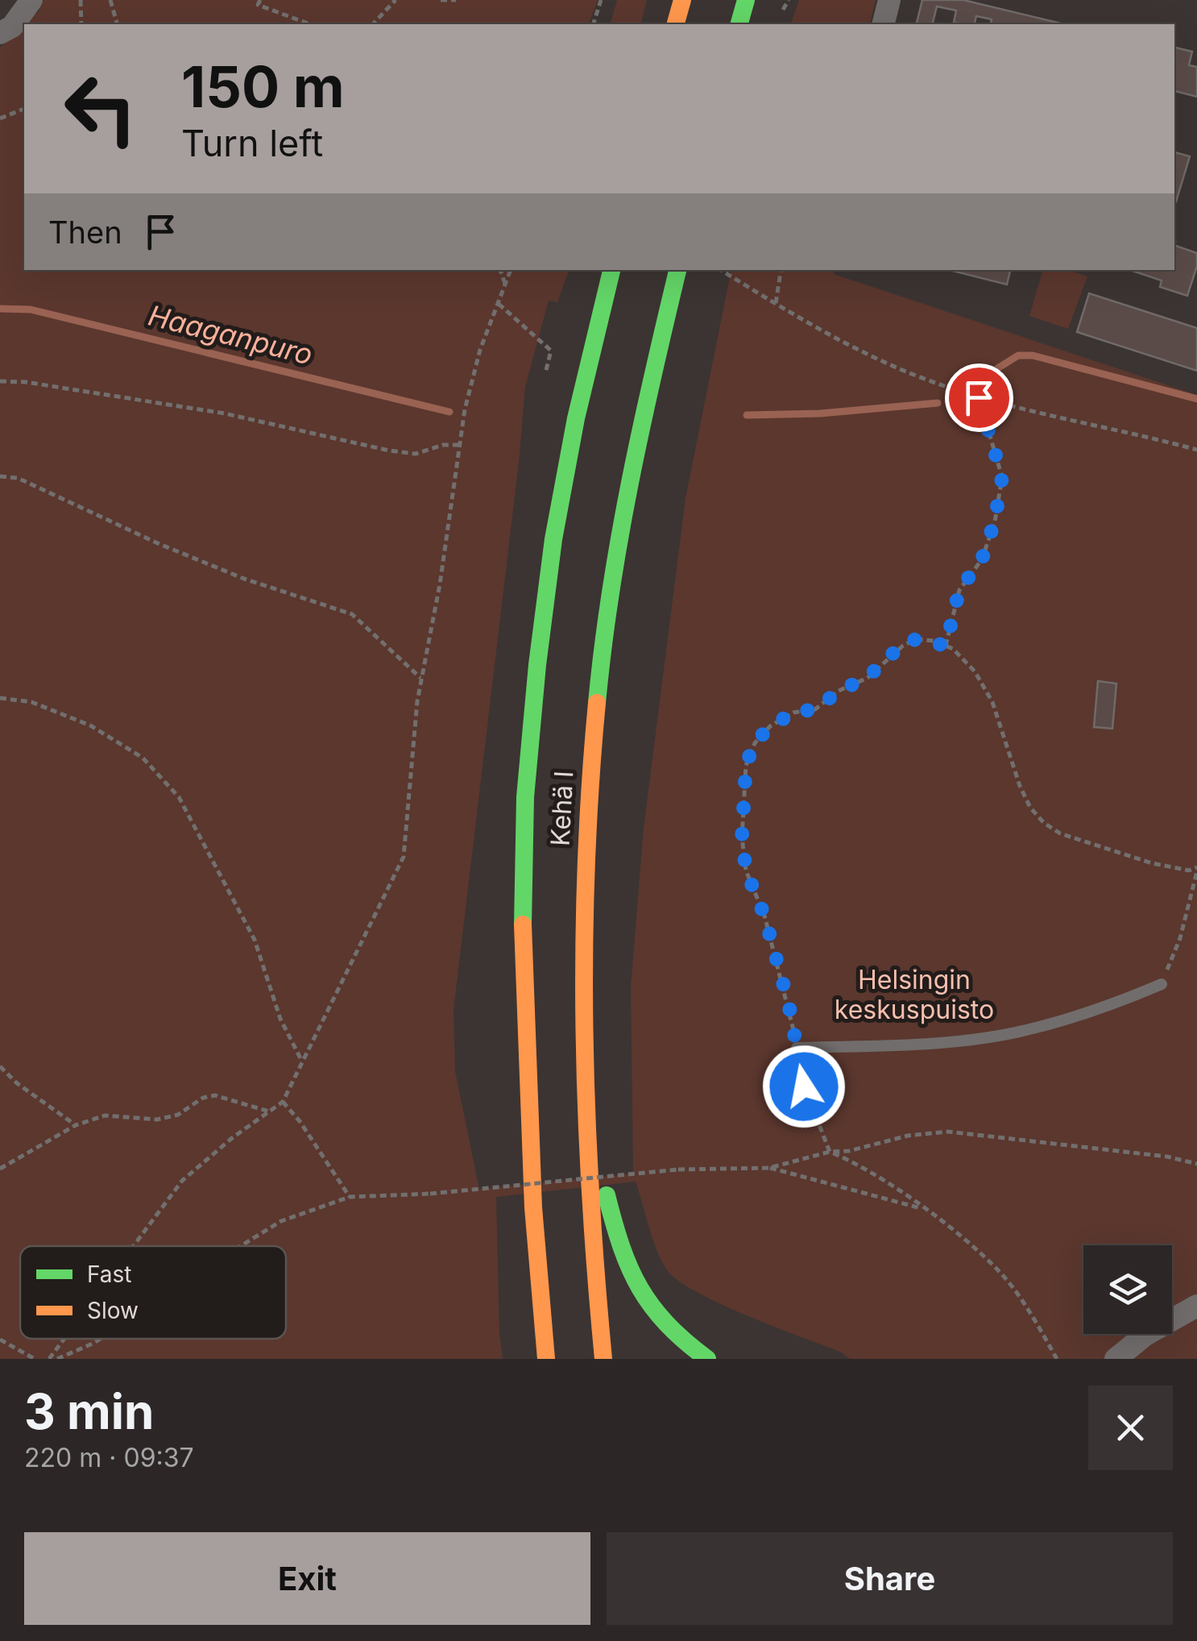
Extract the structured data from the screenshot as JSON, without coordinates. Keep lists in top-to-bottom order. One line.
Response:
{"streets":{"highway":["Kehä I"]},"water":["Haaganpuro"],"parks":["Helsingin keskuspuisto"],"legend":["Fast","Slow"],"page":{"turn":["150 m","Turn left"],"then":"Then","heading":["3 min","220 m · 09:37"],"buttons":["Exit","Share"]}}
